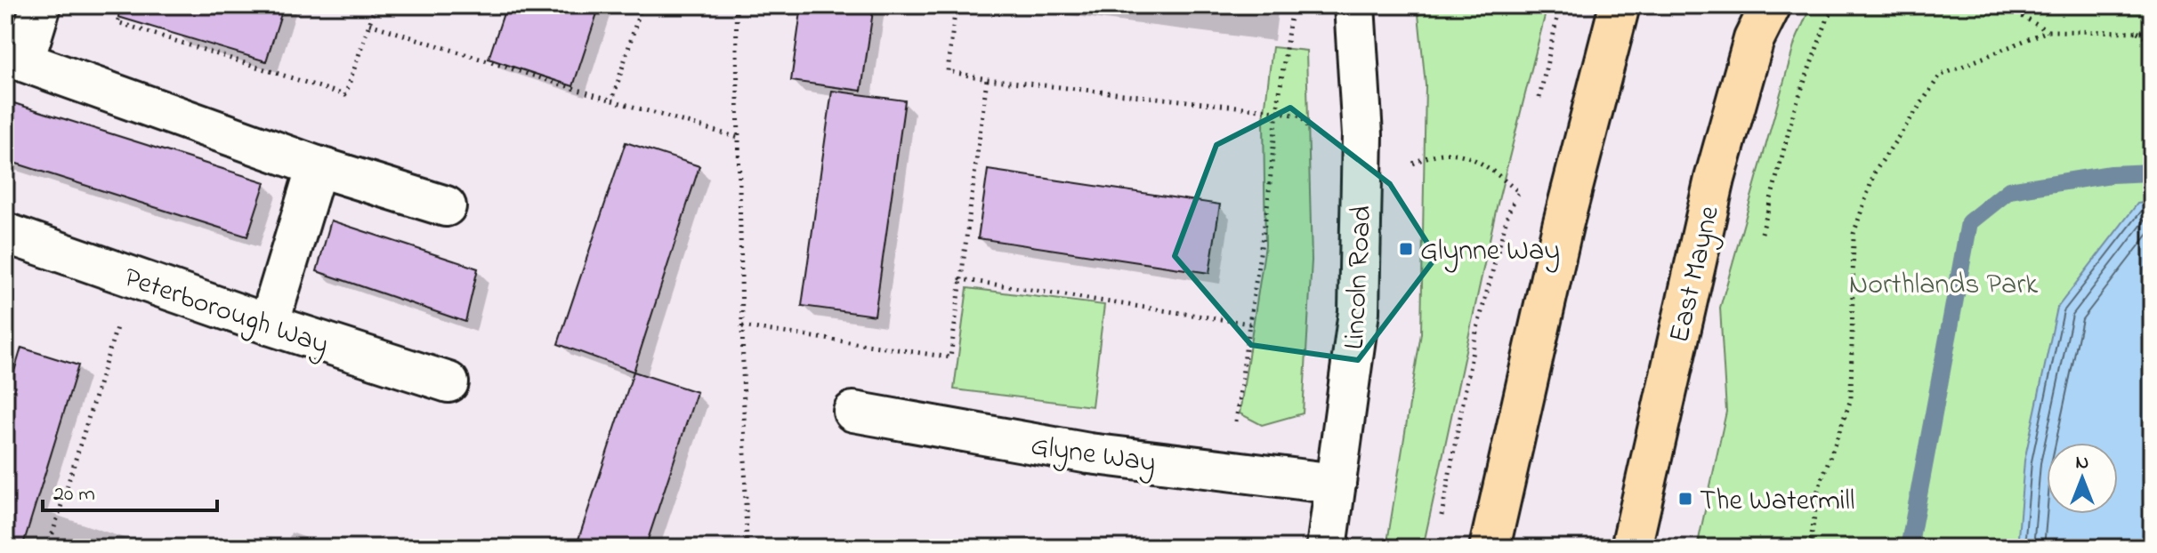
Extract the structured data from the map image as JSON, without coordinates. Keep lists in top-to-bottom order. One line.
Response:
{"streets":{"main road":["East Mayne"],"street":["Lincoln Road","Peterborough Way","Glyne Way"]},"crossings":[["Lincoln Road","Glyne Way"]],"parks":["Northlands Park"],"places":{"transit":["Glynne Way","The Watermill"]},"scale_bar":"20 m","north":"top"}
